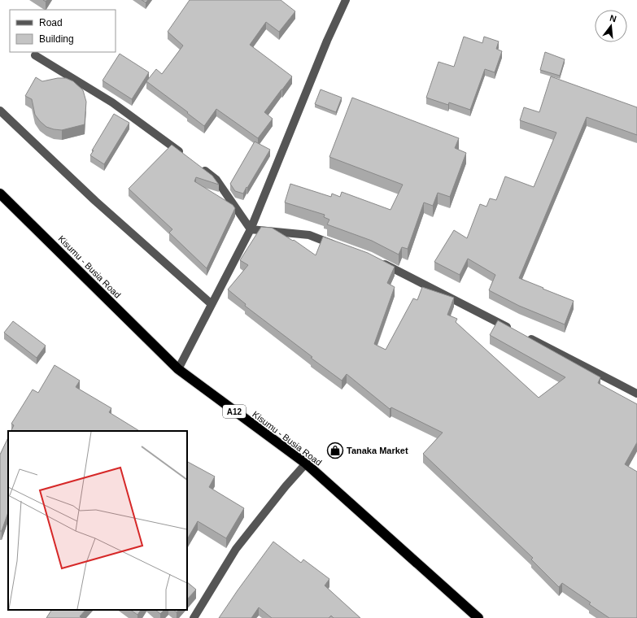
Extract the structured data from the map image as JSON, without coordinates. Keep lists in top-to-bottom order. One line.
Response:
{"streets":{"highway":["Kisumu - Busia Road","A12"]},"places":{"shop":["Tanaka Market"]},"legend":["Road","Building"],"north":"top"}
